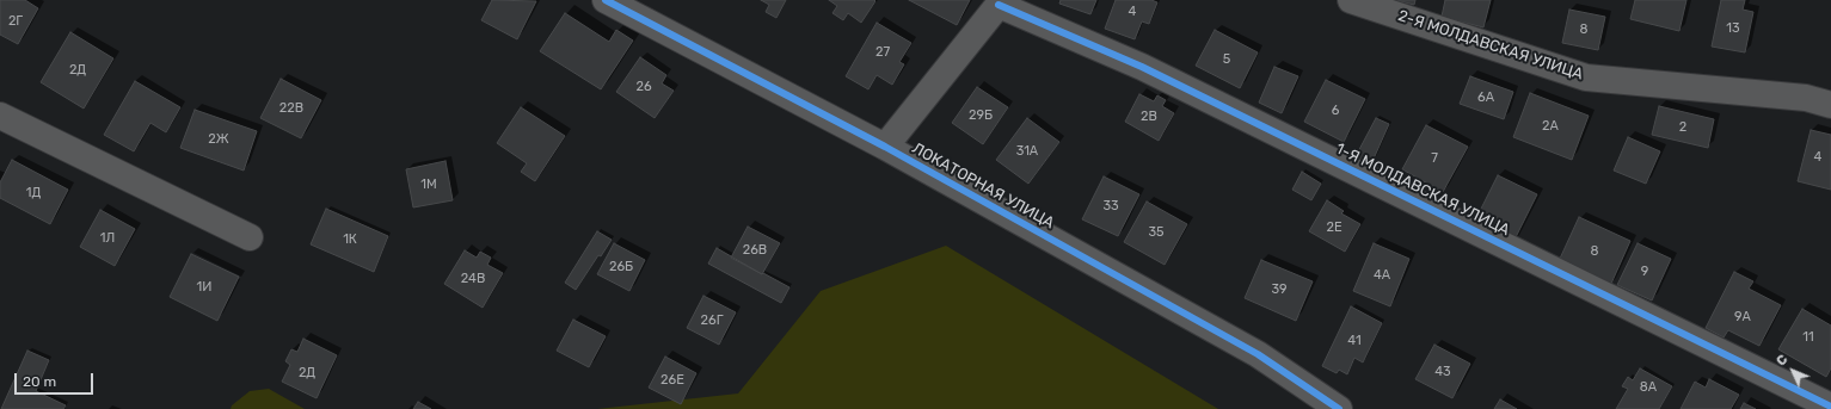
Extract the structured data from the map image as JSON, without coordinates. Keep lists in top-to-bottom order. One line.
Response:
{"streets":{"street":["2-Я МОЛДАВСКАЯ УЛИЦА","ЛОКАТОРНАЯ УЛИЦА","1-Я МОЛДАВСКАЯ УЛИЦА"]},"house_numbers":["4","2Г","13","8","27","5","2Д","26","6А","22В","6","29Б","2В","2А","2","2Ж","31А","4","7","1М","1Д","33","2Е","35","1Л","1К","26В","8","26Б","9","4А","24В","1И","39","9А","26Г","11","41","43","2Д","26Е","8А"],"scale_bar":"20 m","north":"top left"}
